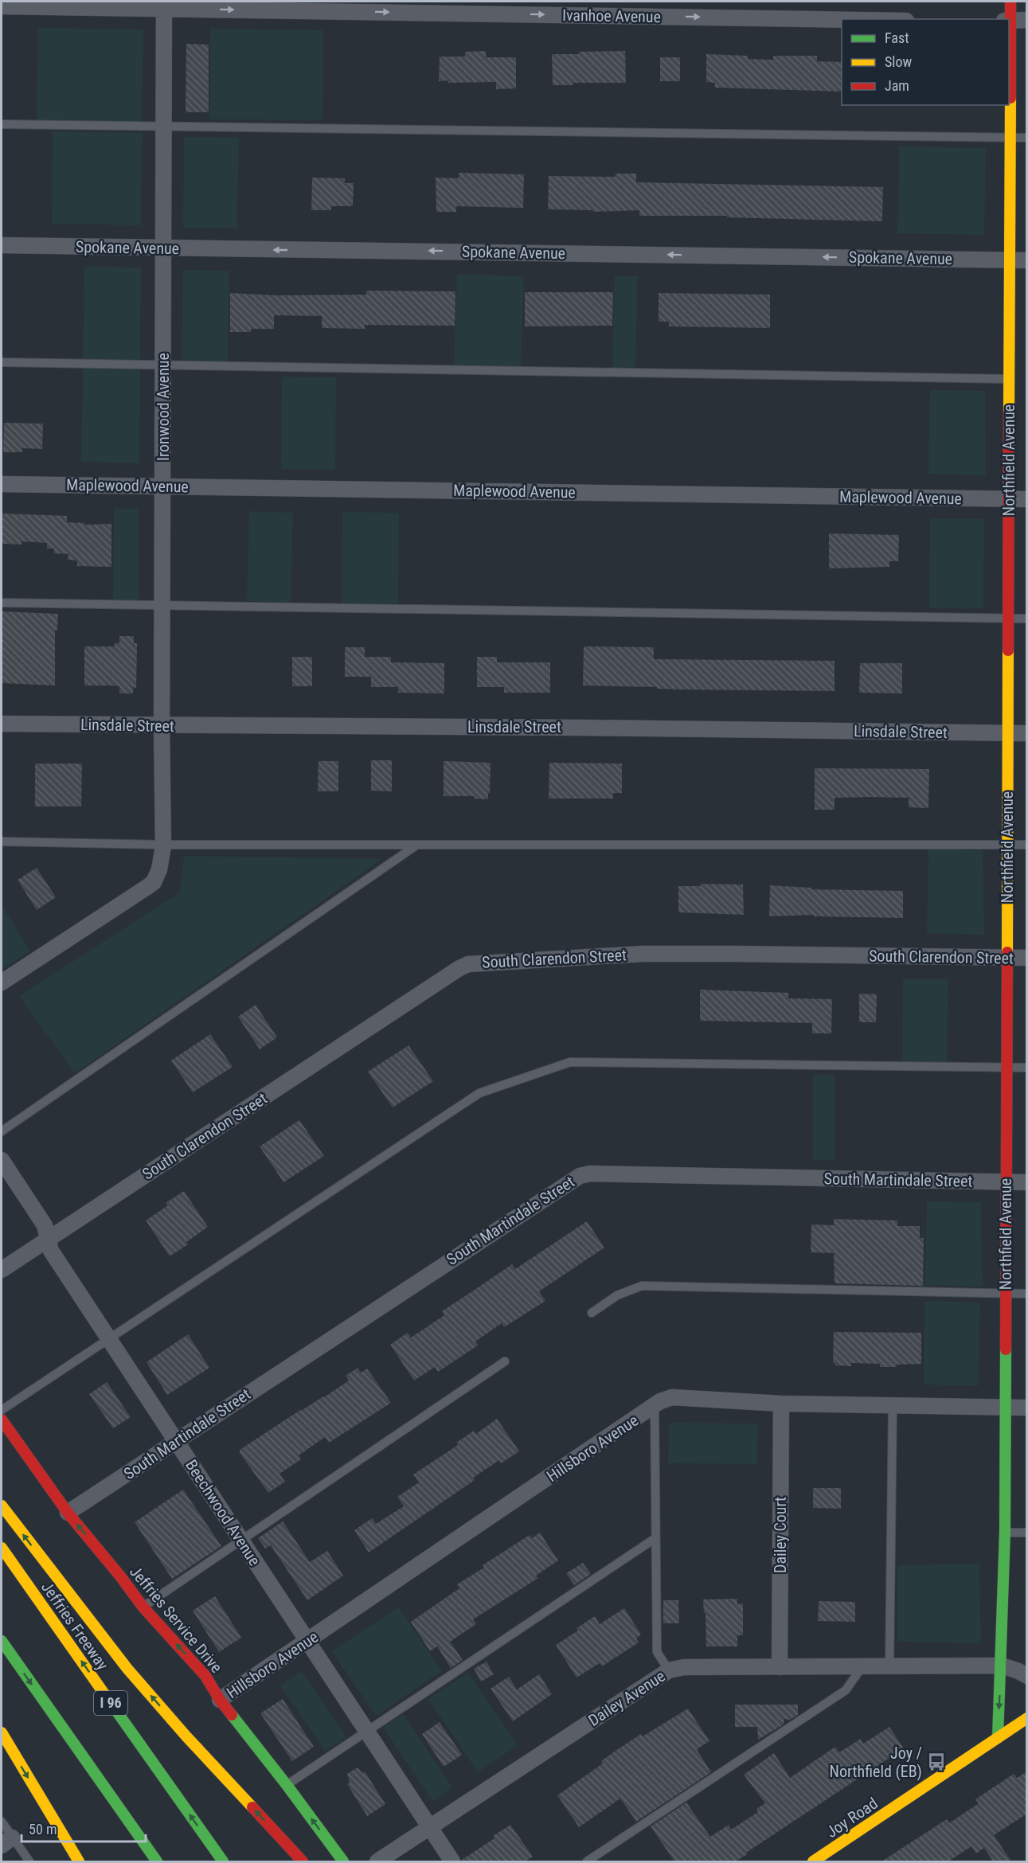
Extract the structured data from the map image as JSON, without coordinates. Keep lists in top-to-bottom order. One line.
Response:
{"streets":{"main road":["Northfield Avenue","Jeffries Service Drive","Jeffries Freeway","I 96","Joy Road"],"street":["Ivanhoe Avenue","Spokane Avenue","Ironwood Avenue","Maplewood Avenue","Linsdale Street","South Clarendon Street","South Martindale Street","Hillsboro Avenue","Beechwood Avenue","Dailey Court","Dailey Avenue"]},"crossings":[["Ivanhoe Avenue","Ironwood Avenue"],["Spokane Avenue","Ironwood Avenue"],["Spokane Avenue","Northfield Avenue"],["Ironwood Avenue","Maplewood Avenue"],["Ironwood Avenue","Linsdale Street"],["Northfield Avenue","Maplewood Avenue"],["Northfield Avenue","Linsdale Street"],["Northfield Avenue","South Clarendon Street"],["Northfield Avenue","South Martindale Street"],["Northfield Avenue","Hillsboro Avenue"],["Northfield Avenue","Dailey Avenue"],["Northfield Avenue","Joy Road"],["South Clarendon Street","Beechwood Avenue"],["South Martindale Street","Beechwood Avenue"],["South Martindale Street","Jeffries Service Drive"],["Hillsboro Avenue","Beechwood Avenue"],["Hillsboro Avenue","Dailey Court"],["Hillsboro Avenue","Jeffries Service Drive"],["Beechwood Avenue","Dailey Avenue"],["Dailey Court","Dailey Avenue"]],"one_way":["Ivanhoe Avenue","Spokane Avenue"],"places":{"bus stop":["Joy / Northfield (EB)"]},"legend":["Fast","Slow","Jam"],"scale_bar":"50 m"}
